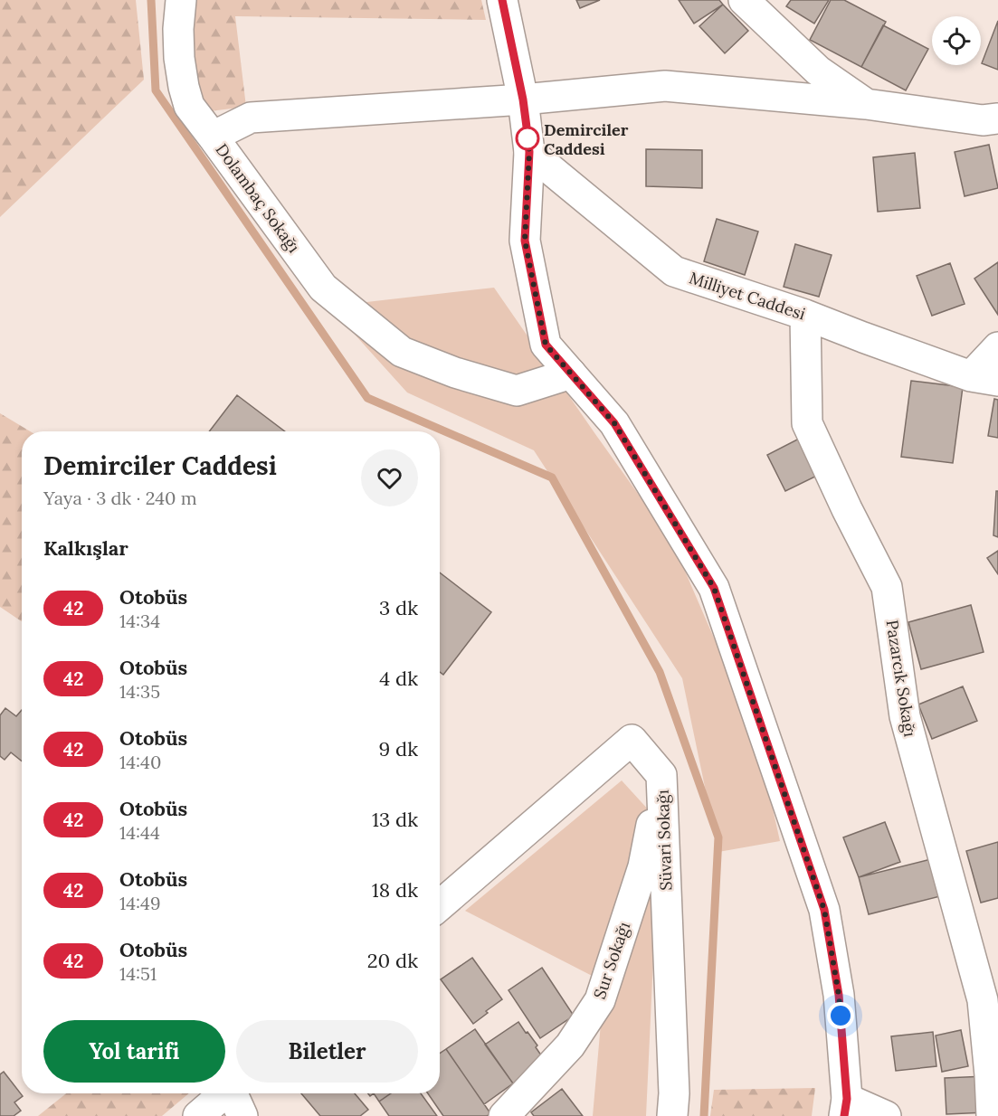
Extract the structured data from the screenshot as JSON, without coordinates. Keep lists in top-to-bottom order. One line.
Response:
{"streets":{"street":["Dolambaç Sokağı","Milliyet Caddesi","Pazarcık Sokağı","Süvari Sokağı","Sur Sokağı"]},"crossings":[["Milliyet Caddesi","Pazarcık Sokağı"],["Süvari Sokağı","Sur Sokağı"]],"places":["Demirciler Caddesi"],"lines":["bus line 42"],"page":{"heading":[["Demirciler Caddesi","Yaya · 3 dk · 240 m"],"Kalkışlar"],"list":[{"mark":"42","name":"Otobüs","note":"14:34","value":"3 dk"},{"mark":"42","name":"Otobüs","note":"14:35","value":"4 dk"},{"mark":"42","name":"Otobüs","note":"14:40","value":"9 dk"},{"mark":"42","name":"Otobüs","note":"14:44","value":"13 dk"},{"mark":"42","name":"Otobüs","note":"14:49","value":"18 dk"},{"mark":"42","name":"Otobüs","note":"14:51","value":"20 dk"}],"buttons":["Yol tarifi","Biletler"]}}
